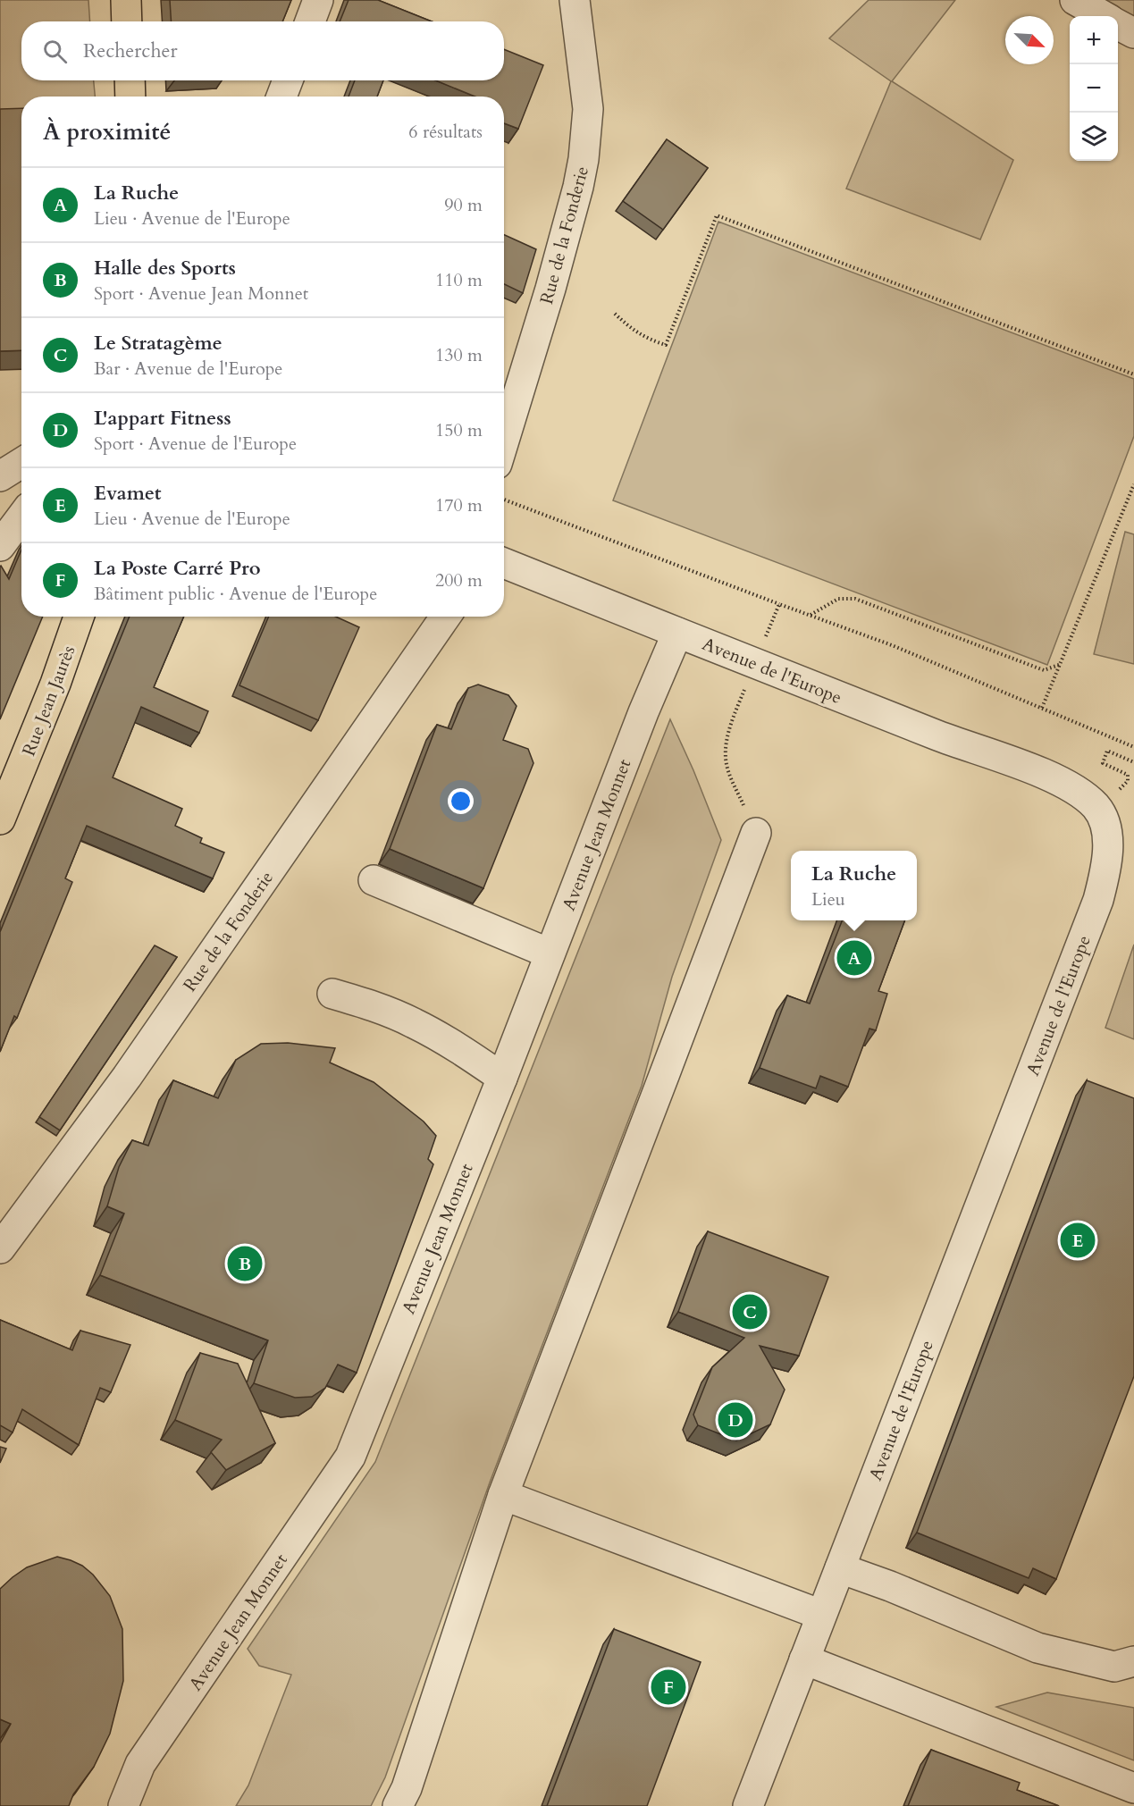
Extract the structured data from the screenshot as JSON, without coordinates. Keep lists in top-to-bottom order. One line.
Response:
{"streets":{"main road":["Rue Jean Jaurès"],"street":["Rue de la Fonderie","Avenue de l'Europe","Avenue Jean Monnet"]},"crossings":[["Avenue de l'Europe","Avenue Jean Monnet"]],"north":"bottom right","page":{"map_buttons":["+","−"],"search":"Rechercher","heading":["À proximité","6 résultats"],"list":[{"mark":"A","name":"La Ruche","note":"Lieu · Avenue de l'Europe","value":"90 m"},{"mark":"B","name":"Halle des Sports","note":"Sport · Avenue Jean Monnet","value":"110 m"},{"mark":"C","name":"Le Stratagème","note":"Bar · Avenue de l'Europe","value":"130 m"},{"mark":"D","name":"L'appart Fitness","note":"Sport · Avenue de l'Europe","value":"150 m"},{"mark":"E","name":"Evamet","note":"Lieu · Avenue de l'Europe","value":"170 m"},{"mark":"F","name":"La Poste Carré Pro","note":"Bâtiment public · Avenue de l'Europe","value":"200 m"}],"popup":["La Ruche","Lieu"],"pins":["A","E","B","C","D","F"]}}
